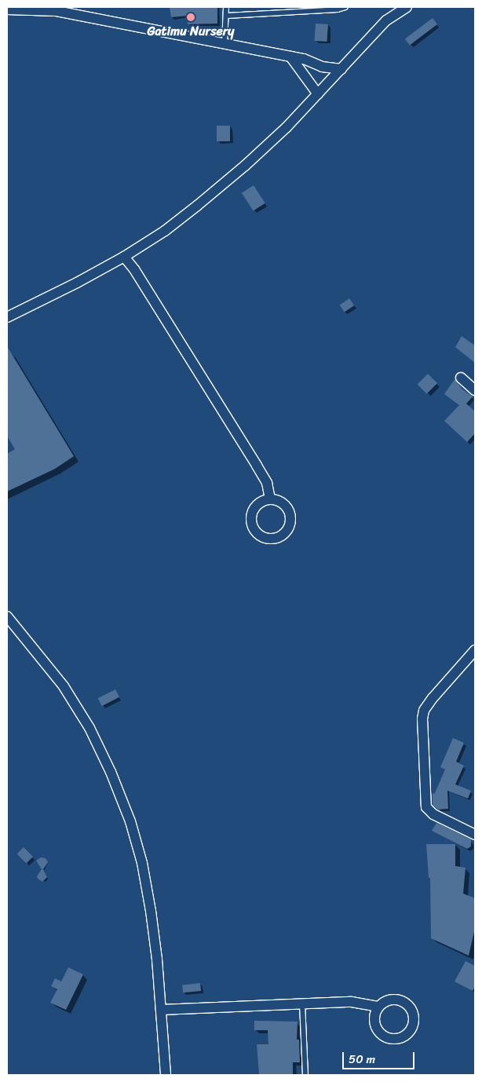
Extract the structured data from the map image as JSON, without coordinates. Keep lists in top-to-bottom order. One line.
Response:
{"places":["Gatimu Nursery"],"scale_bar":"50 m"}
